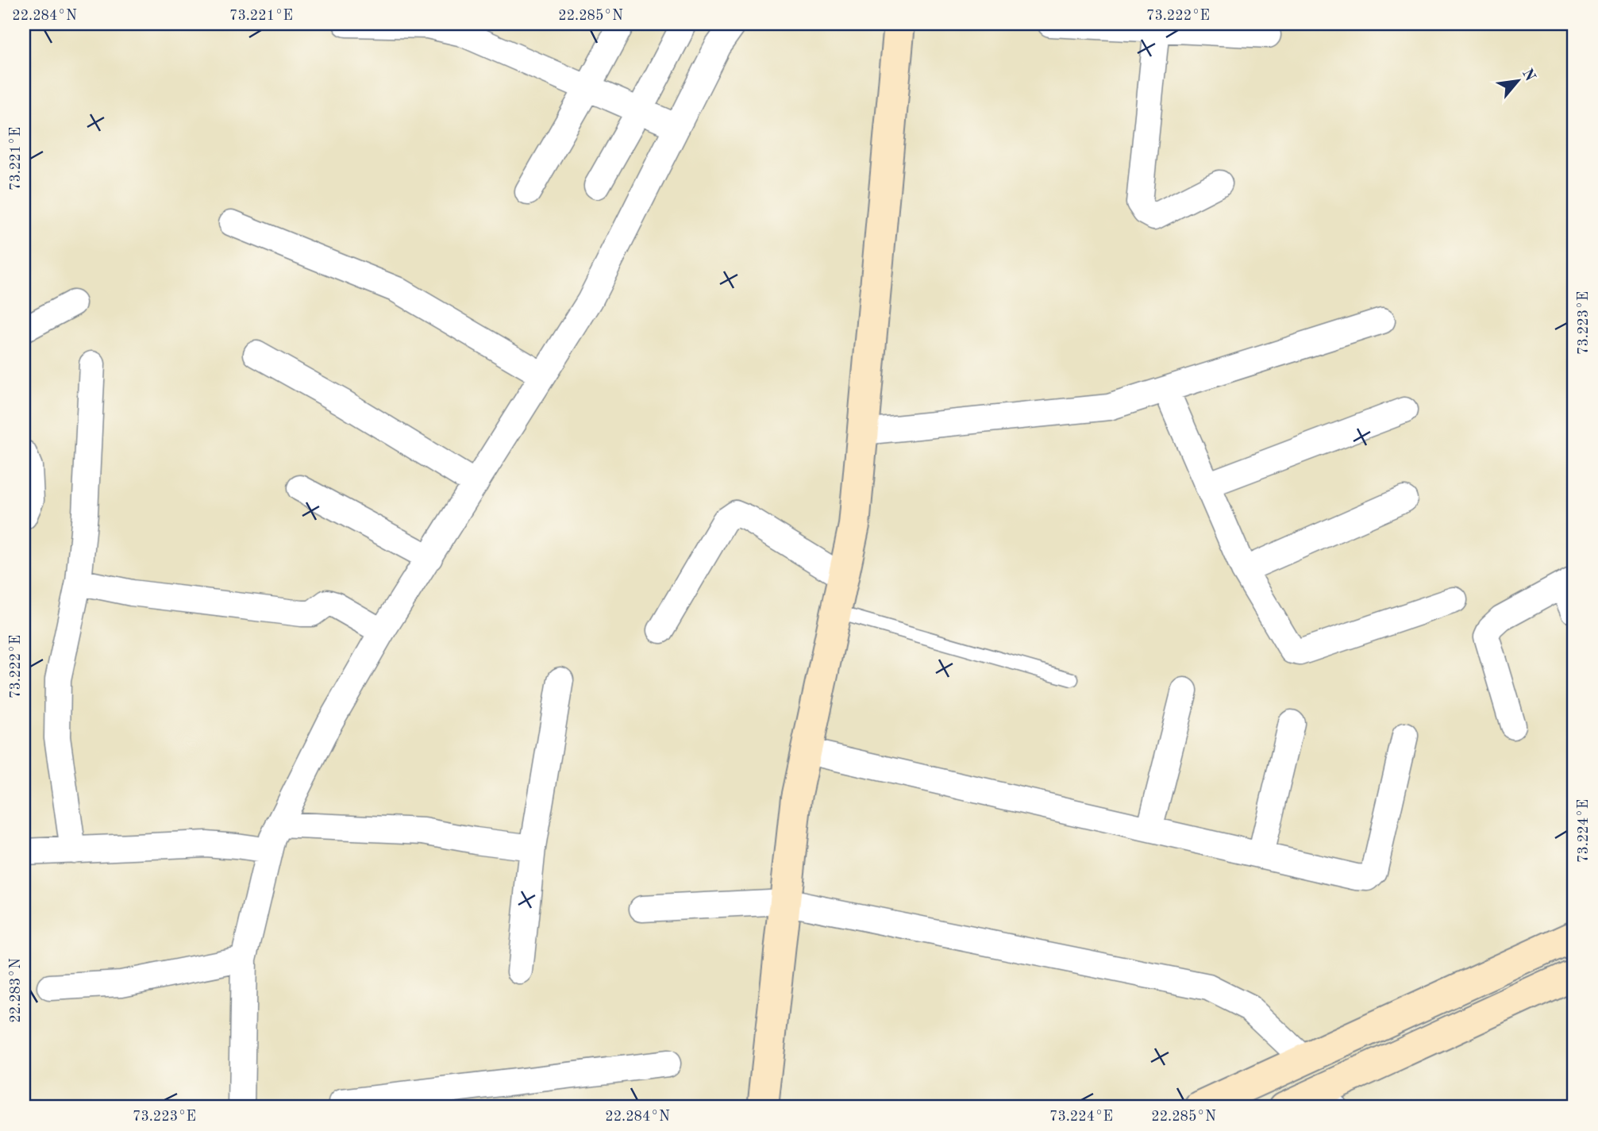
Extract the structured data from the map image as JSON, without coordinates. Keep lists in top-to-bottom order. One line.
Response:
{"north":"top right","coordinates":["22.284°N","73.221°E","22.285°N","73.222°E","73.223°E","73.224°E","22.283°N"]}
